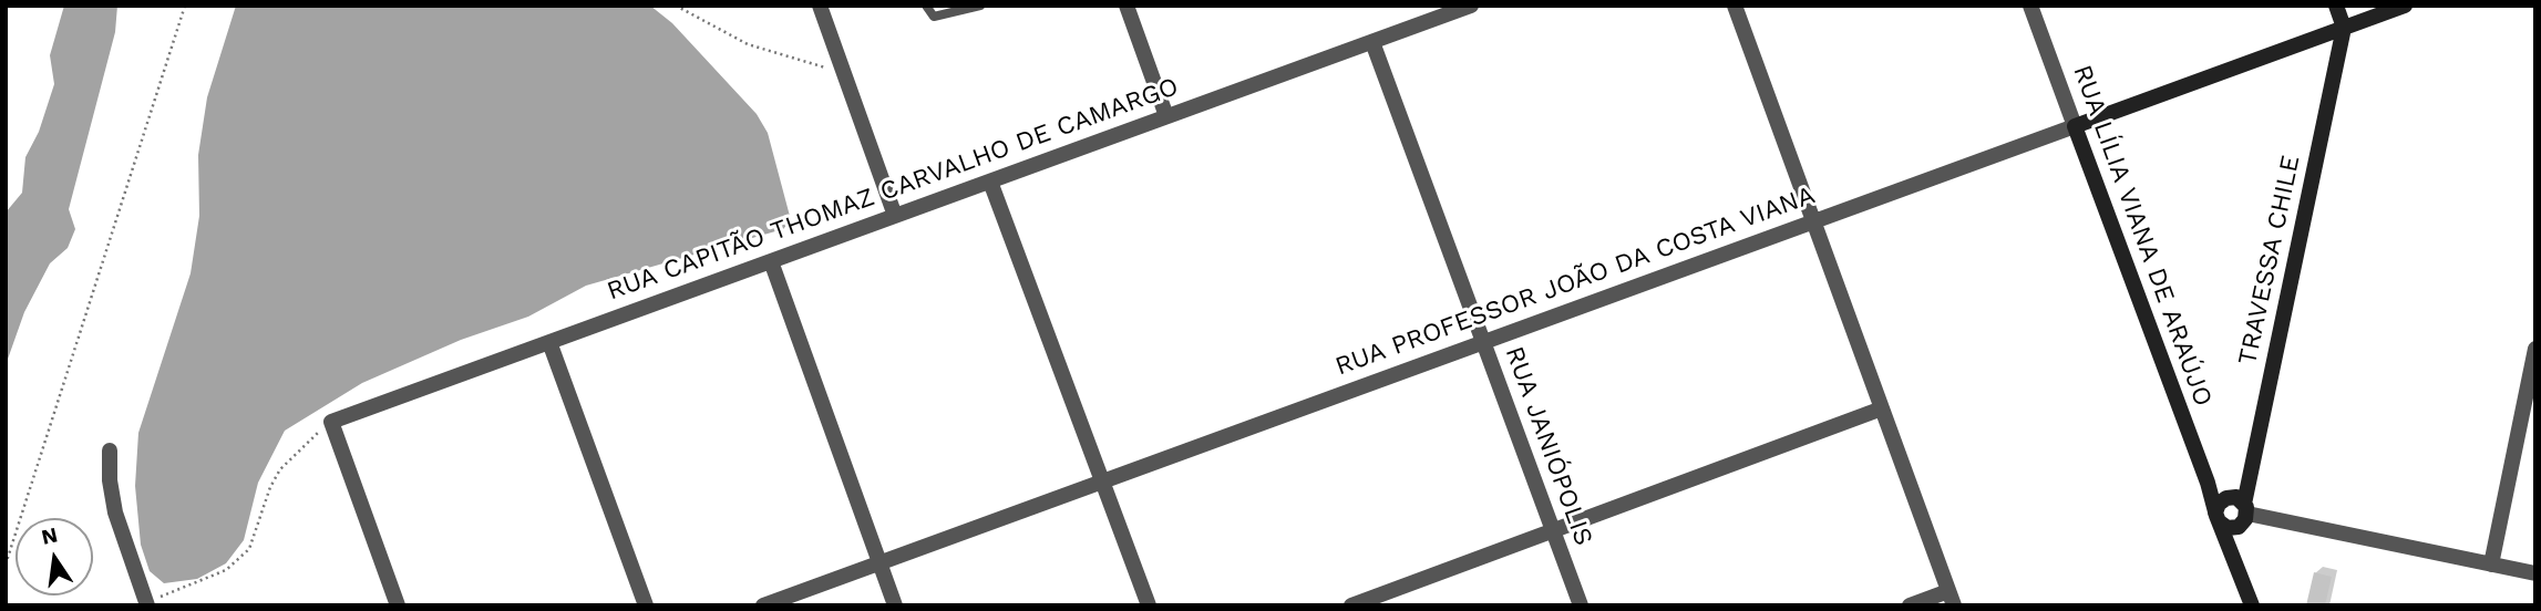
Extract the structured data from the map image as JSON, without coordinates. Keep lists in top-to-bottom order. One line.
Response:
{"streets":{"street":["RUA CAPITÃO THOMAZ CARVALHO DE CAMARGO","RUA LÍLIA VIANA DE ARAÚJO","TRAVESSA CHILE","RUA PROFESSOR JOÃO DA COSTA VIANA","RUA JANIÓPOLIS"]},"crossings":[["RUA CAPITÃO THOMAZ CARVALHO DE CAMARGO","RUA JANIÓPOLIS"],["RUA LÍLIA VIANA DE ARAÚJO","RUA PROFESSOR JOÃO DA COSTA VIANA"],["TRAVESSA CHILE","RUA PROFESSOR JOÃO DA COSTA VIANA"],["RUA PROFESSOR JOÃO DA COSTA VIANA","RUA JANIÓPOLIS"]],"north":"top"}
